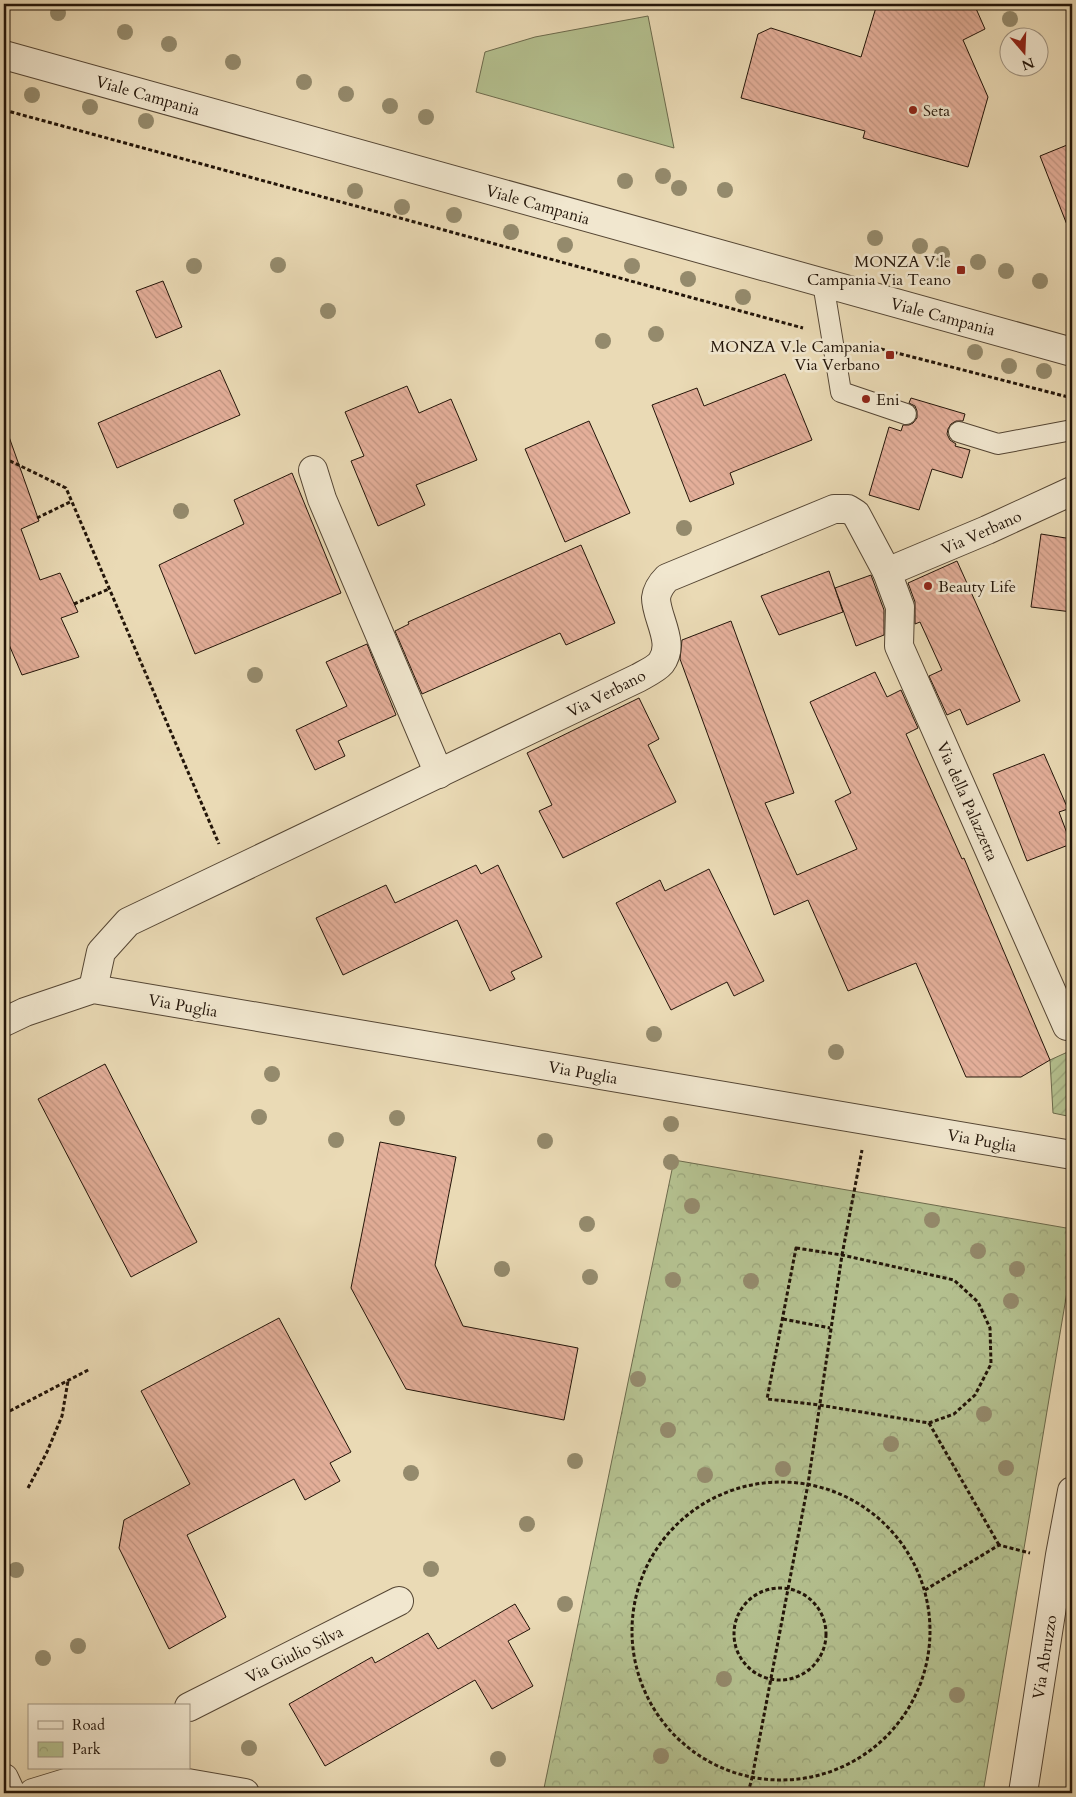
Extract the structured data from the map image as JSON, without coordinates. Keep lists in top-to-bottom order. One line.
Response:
{"streets":{"street":["Viale Campania","Via Verbano","Via della Palazzetta","Via Puglia","Via Giulio Silva","Via Abruzzo"]},"crossings":[["Via Verbano","Via della Palazzetta"],["Via Verbano","Via Puglia"]],"places":{"other":["Seta","Eni","Beauty Life"],"transit":["MONZA V.le Campania Via Teano","MONZA V.le Campania Via Verbano"]},"legend":["Road","Park"],"north":"bottom"}
